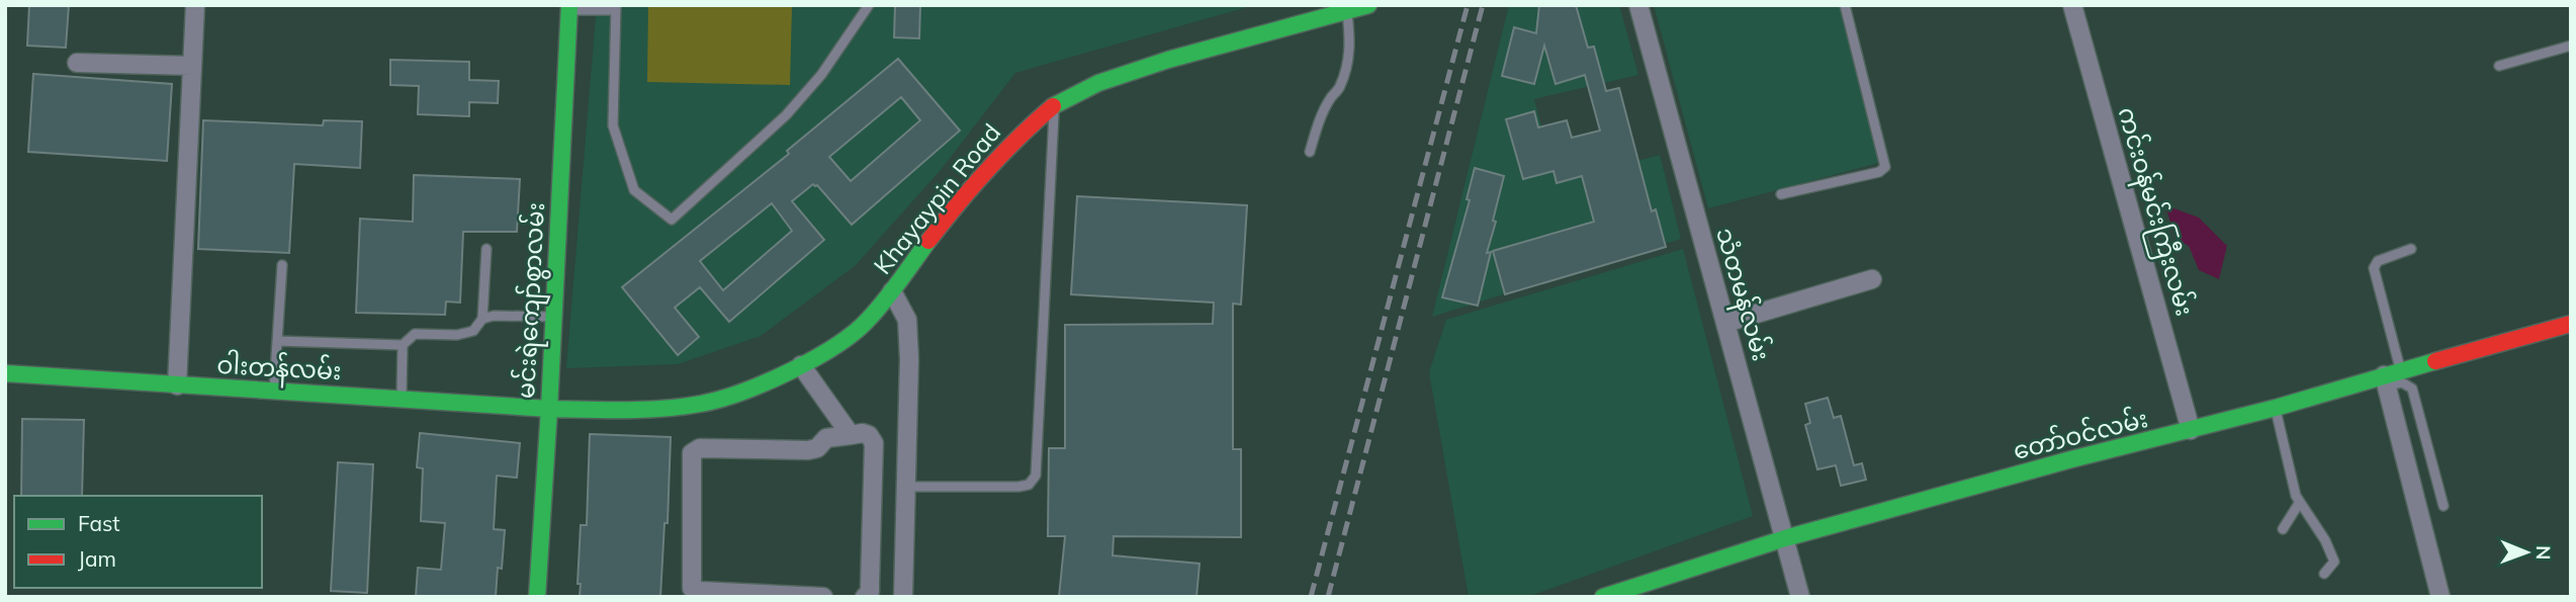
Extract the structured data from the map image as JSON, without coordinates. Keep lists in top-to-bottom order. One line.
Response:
{"streets":{"street":["Khayaypin Road","ကင်းဝန်မင်းကြီးလမ်း","သံတမန်လမ်း","မင်းရဲကျော်စွာလမ်း","ဝါးတန်လမ်း","တော်ဝင်လမ်း"]},"crossings":[["Khayaypin Road","မင်းရဲကျော်စွာလမ်း"],["Khayaypin Road","ဝါးတန်လမ်း"],["ကင်းဝန်မင်းကြီးလမ်း","တော်ဝင်လမ်း"],["သံတမန်လမ်း","တော်ဝင်လမ်း"],["မင်းရဲကျော်စွာလမ်း","ဝါးတန်လမ်း"]],"legend":["Fast","Jam"],"north":"right"}
